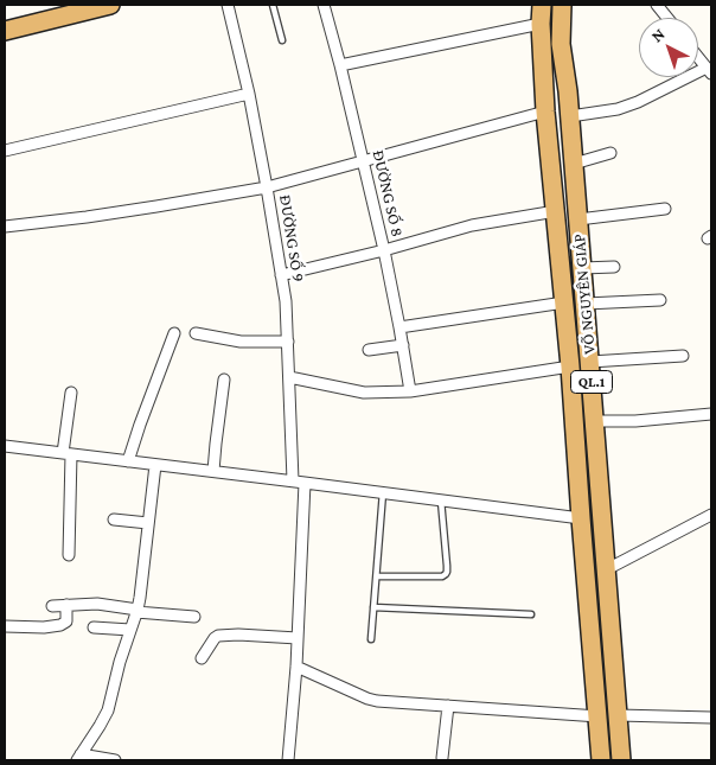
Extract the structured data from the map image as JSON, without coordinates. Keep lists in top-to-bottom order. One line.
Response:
{"streets":{"highway":["VÕ NGUYÊN GIÁP","QL.1"],"street":["ĐƯỜNG SỐ 8","ĐƯỜNG SỐ 9"]},"north":"top left"}
